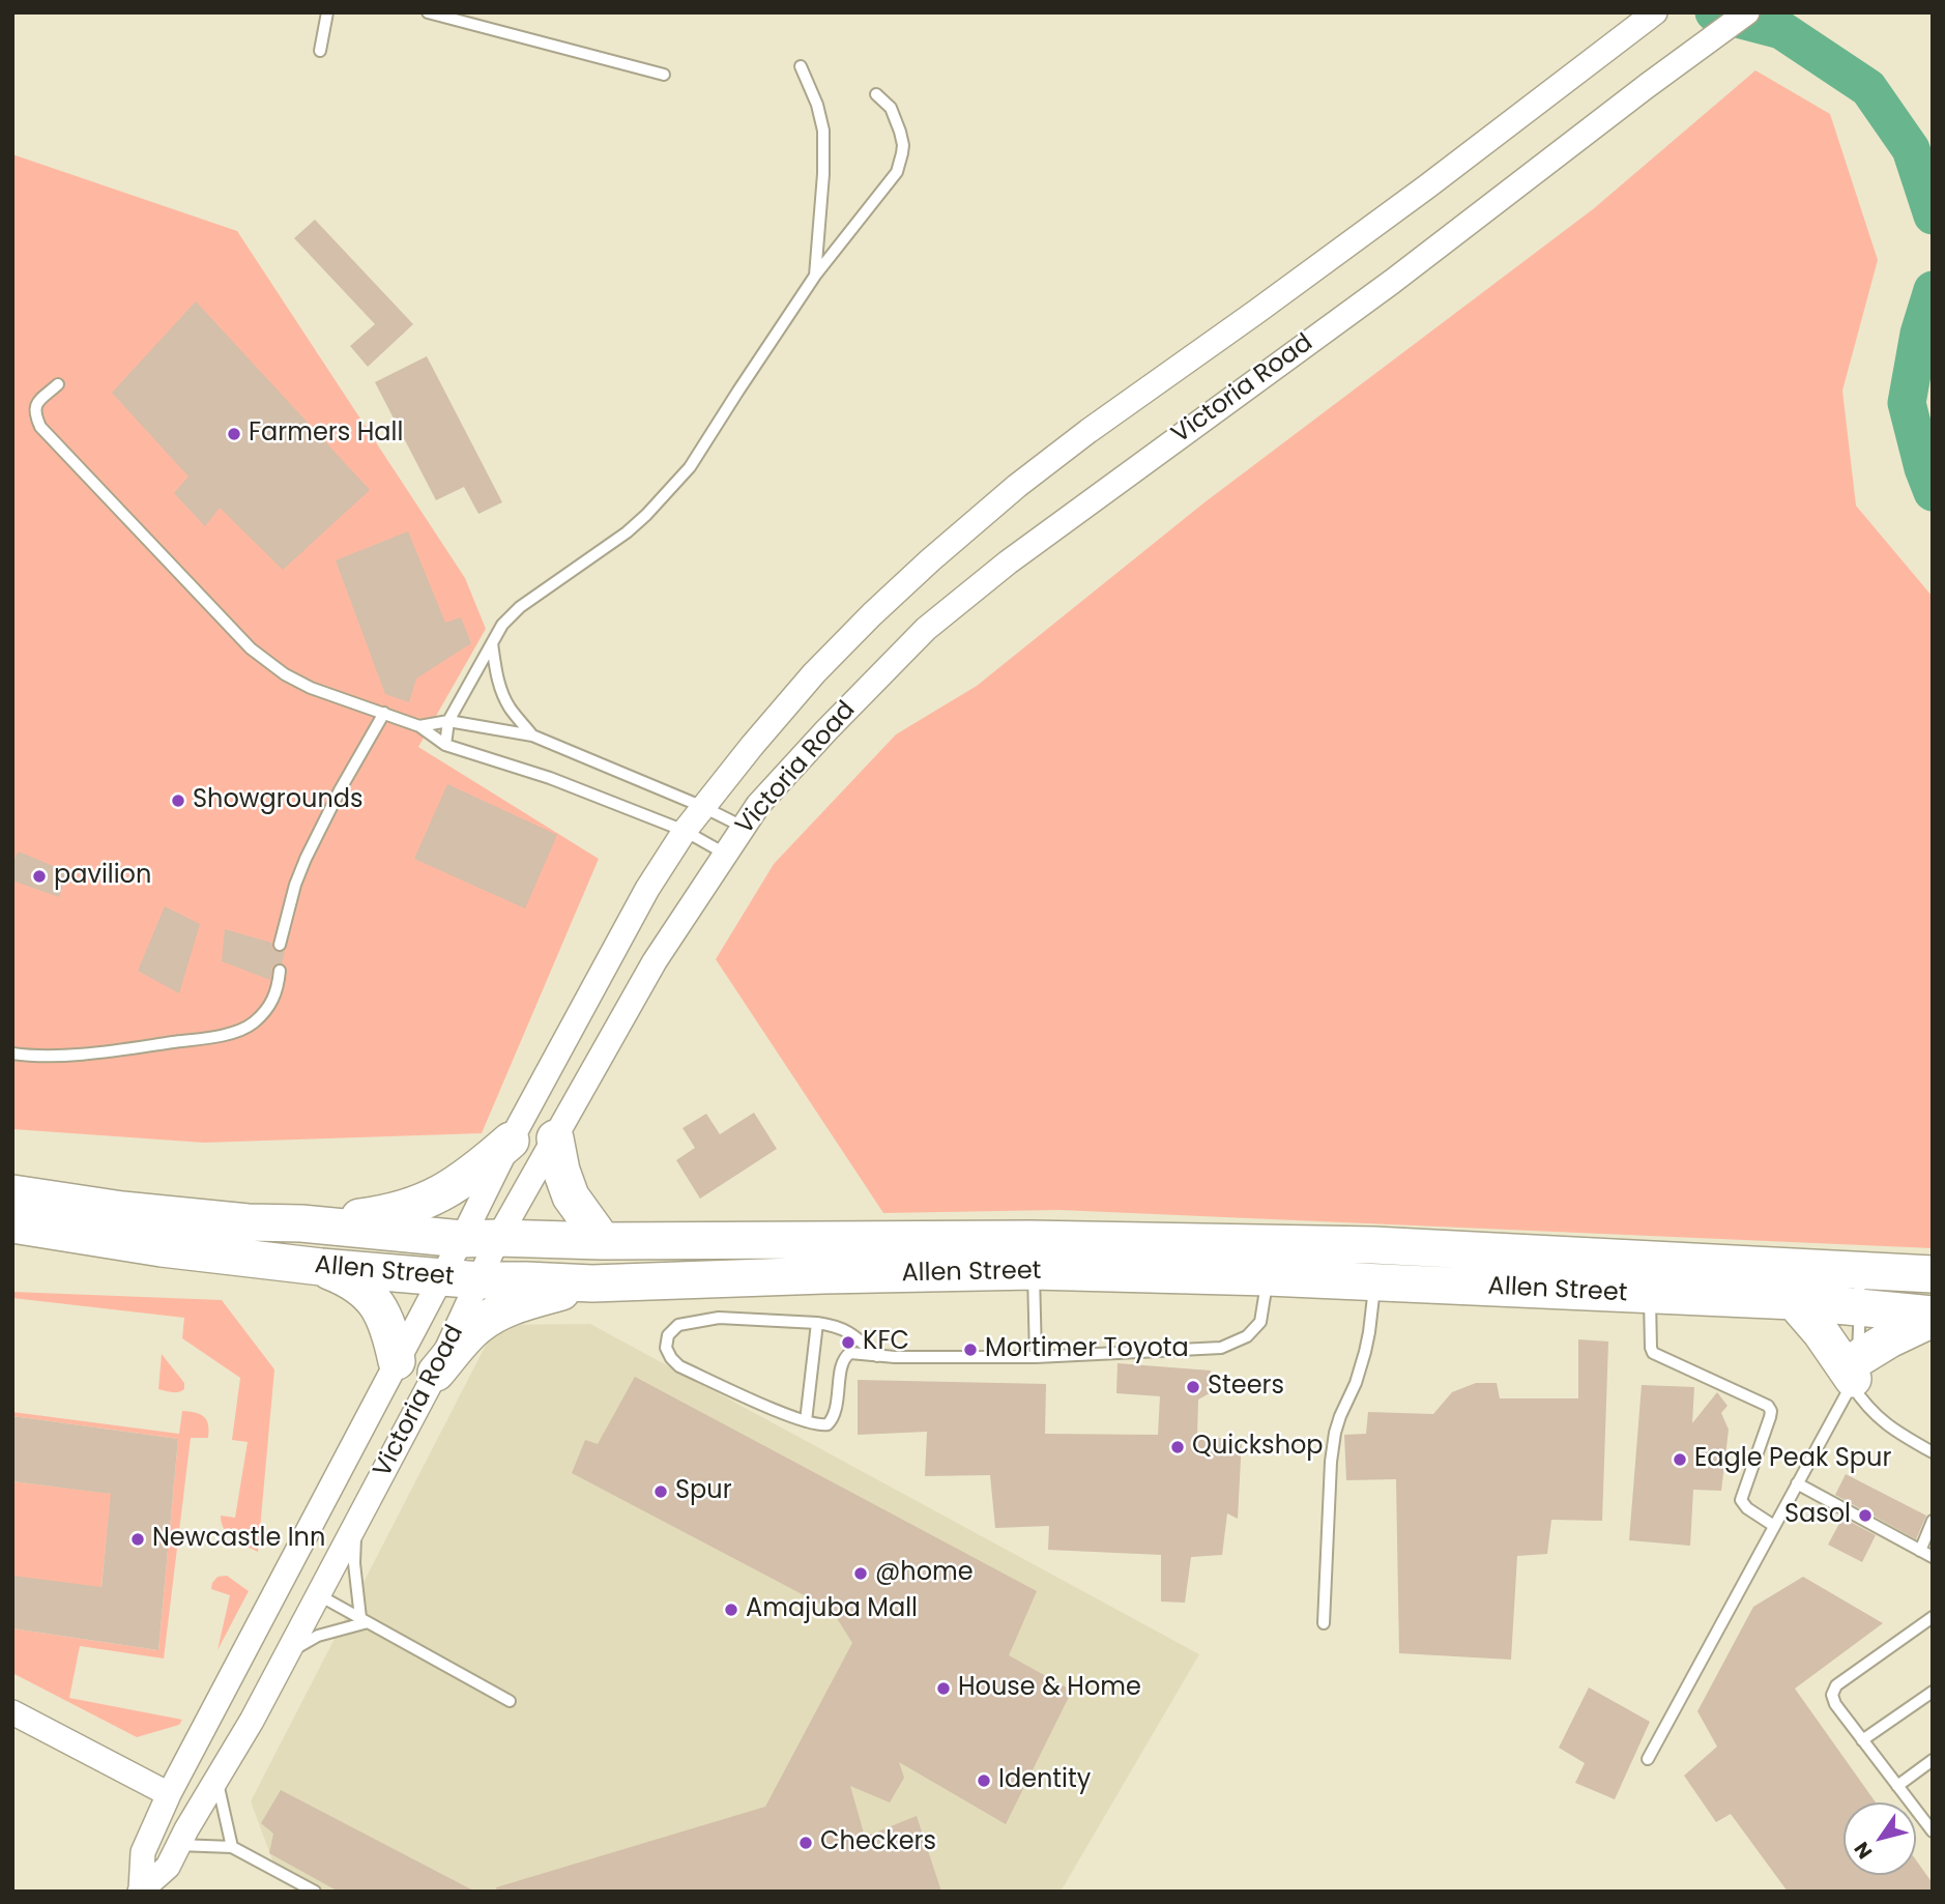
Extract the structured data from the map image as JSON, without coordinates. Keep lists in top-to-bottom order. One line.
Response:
{"streets":{"main road":["Allen Street"],"street":["Victoria Road"]},"crossings":[["Victoria Road","Allen Street"]],"places":["Farmers Hall","Showgrounds","pavilion","KFC","Mortimer Toyota","Steers","Quickshop","Eagle Peak Spur","Spur","Sasol","Newcastle Inn","@home","Amajuba Mall","House & Home","Identity","Checkers"],"north":"bottom left"}
